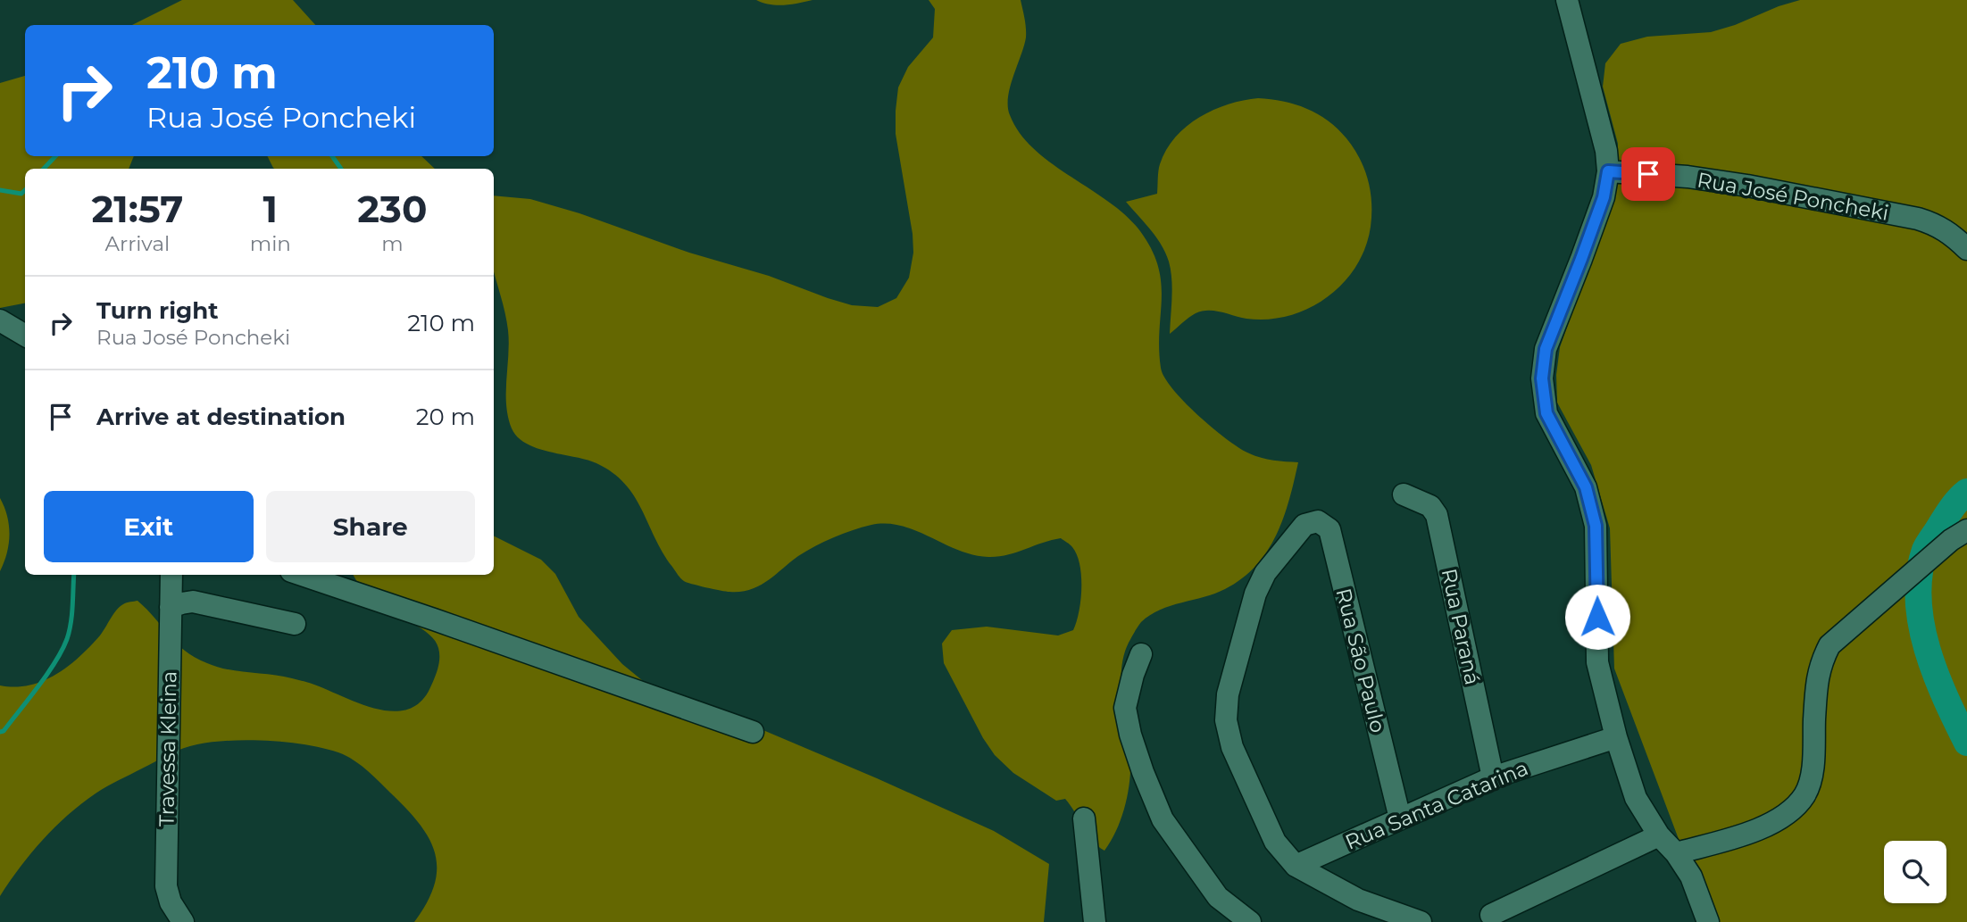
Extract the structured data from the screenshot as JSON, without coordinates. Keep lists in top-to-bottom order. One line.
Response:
{"streets":{"street":["Rua José Poncheki","Rua Paraná","Rua São Paulo","Travessa Kleina","Rua Santa Catarina"]},"crossings":[["Rua Paraná","Rua Santa Catarina"],["Rua São Paulo","Rua Santa Catarina"]],"page":{"turn":["210 m","Rua José Poncheki"],"eta":["21:57","Arrival","1","min","230","m"],"list":[{"name":"Turn right","note":"Rua José Poncheki","value":"210 m"},{"name":"Arrive at destination","value":"20 m"}],"buttons":["Exit","Share"]}}
